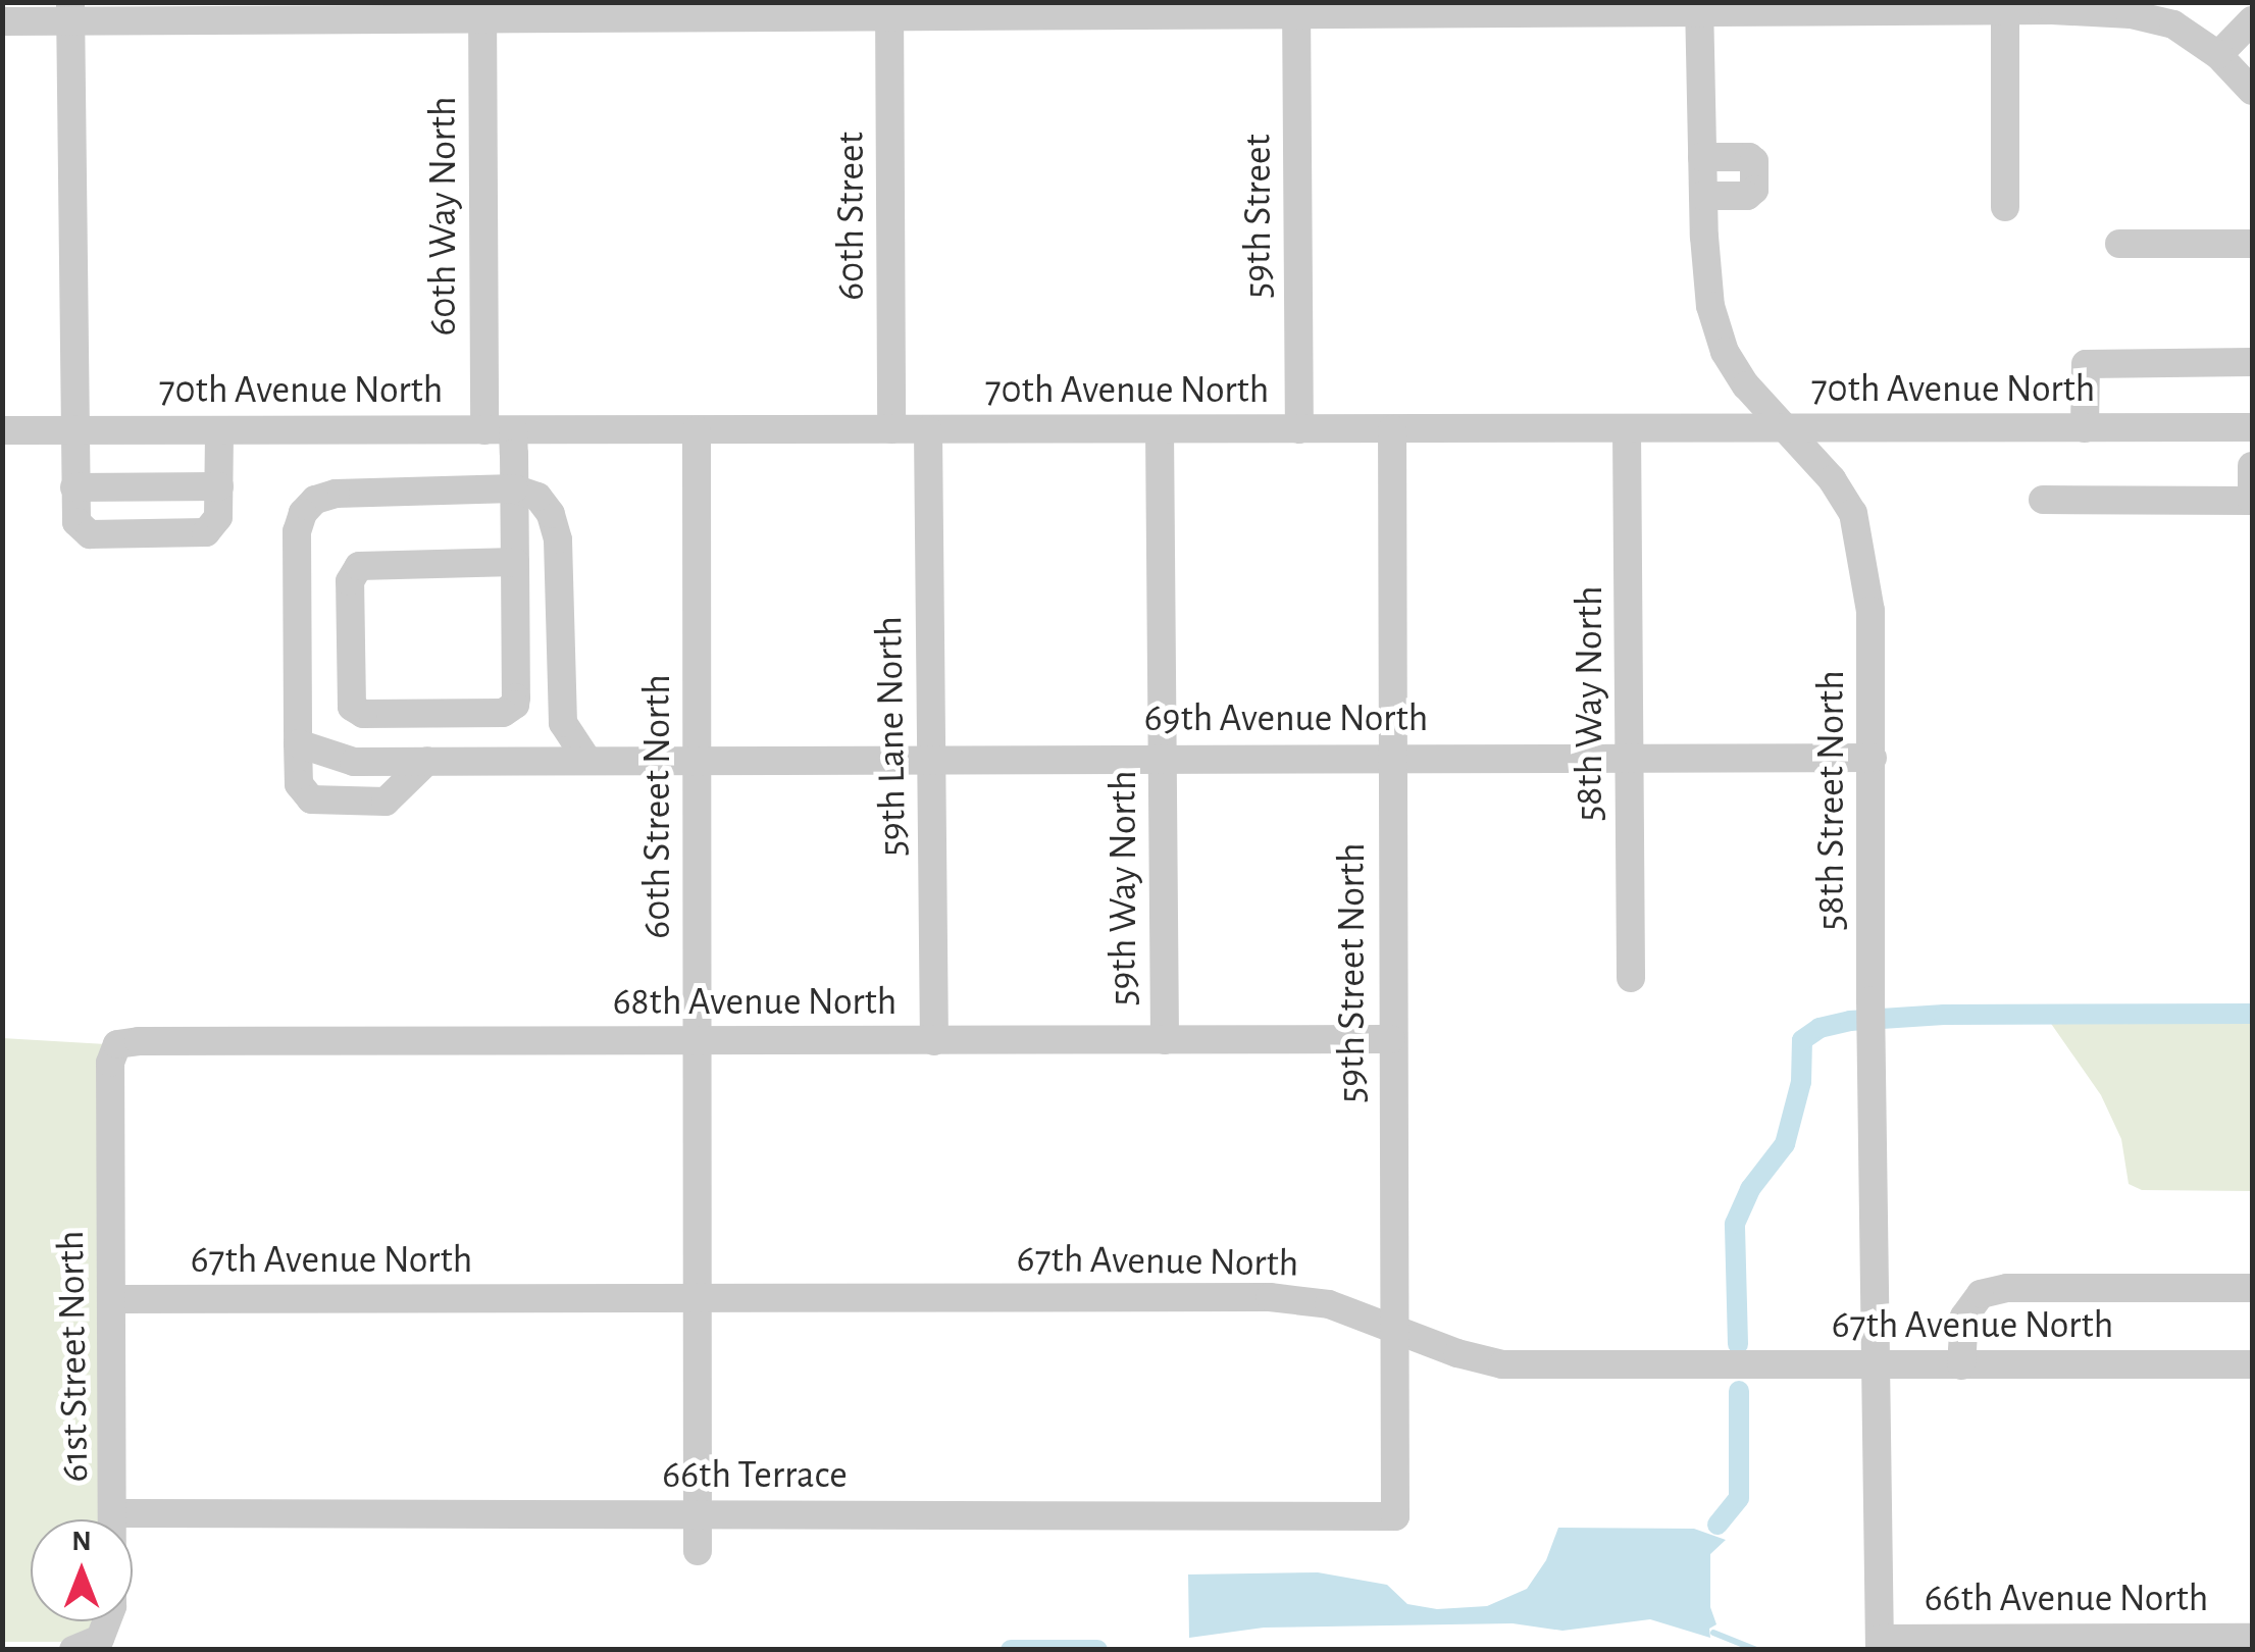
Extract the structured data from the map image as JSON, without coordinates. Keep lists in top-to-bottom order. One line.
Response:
{"streets":{"street":["60th Way North","60th Street","59th Street","70th Avenue North","58th Way North","69th Avenue North","59th Lane North","58th Street North","60th Street North","59th Way North","59th Street North","68th Avenue North","67th Avenue North","61st Street North","66th Terrace","66th Avenue North"]},"crossings":[["60th Way North","70th Avenue North"],["60th Street","70th Avenue North"],["59th Street","70th Avenue North"],["70th Avenue North","58th Way North"],["70th Avenue North","59th Lane North"],["70th Avenue North","58th Street North"],["70th Avenue North","60th Street North"],["70th Avenue North","59th Way North"],["70th Avenue North","59th Street North"],["58th Way North","69th Avenue North"],["69th Avenue North","59th Lane North"],["69th Avenue North","58th Street North"],["69th Avenue North","60th Street North"],["69th Avenue North","59th Way North"],["69th Avenue North","59th Street North"],["59th Lane North","68th Avenue North"],["58th Street North","67th Avenue North"],["58th Street North","66th Avenue North"],["60th Street North","68th Avenue North"],["60th Street North","67th Avenue North"],["60th Street North","66th Terrace"],["59th Way North","68th Avenue North"],["59th Street North","68th Avenue North"],["59th Street North","67th Avenue North"],["59th Street North","66th Terrace"],["68th Avenue North","61st Street North"],["67th Avenue North","61st Street North"],["61st Street North","66th Terrace"]],"north":"top"}
